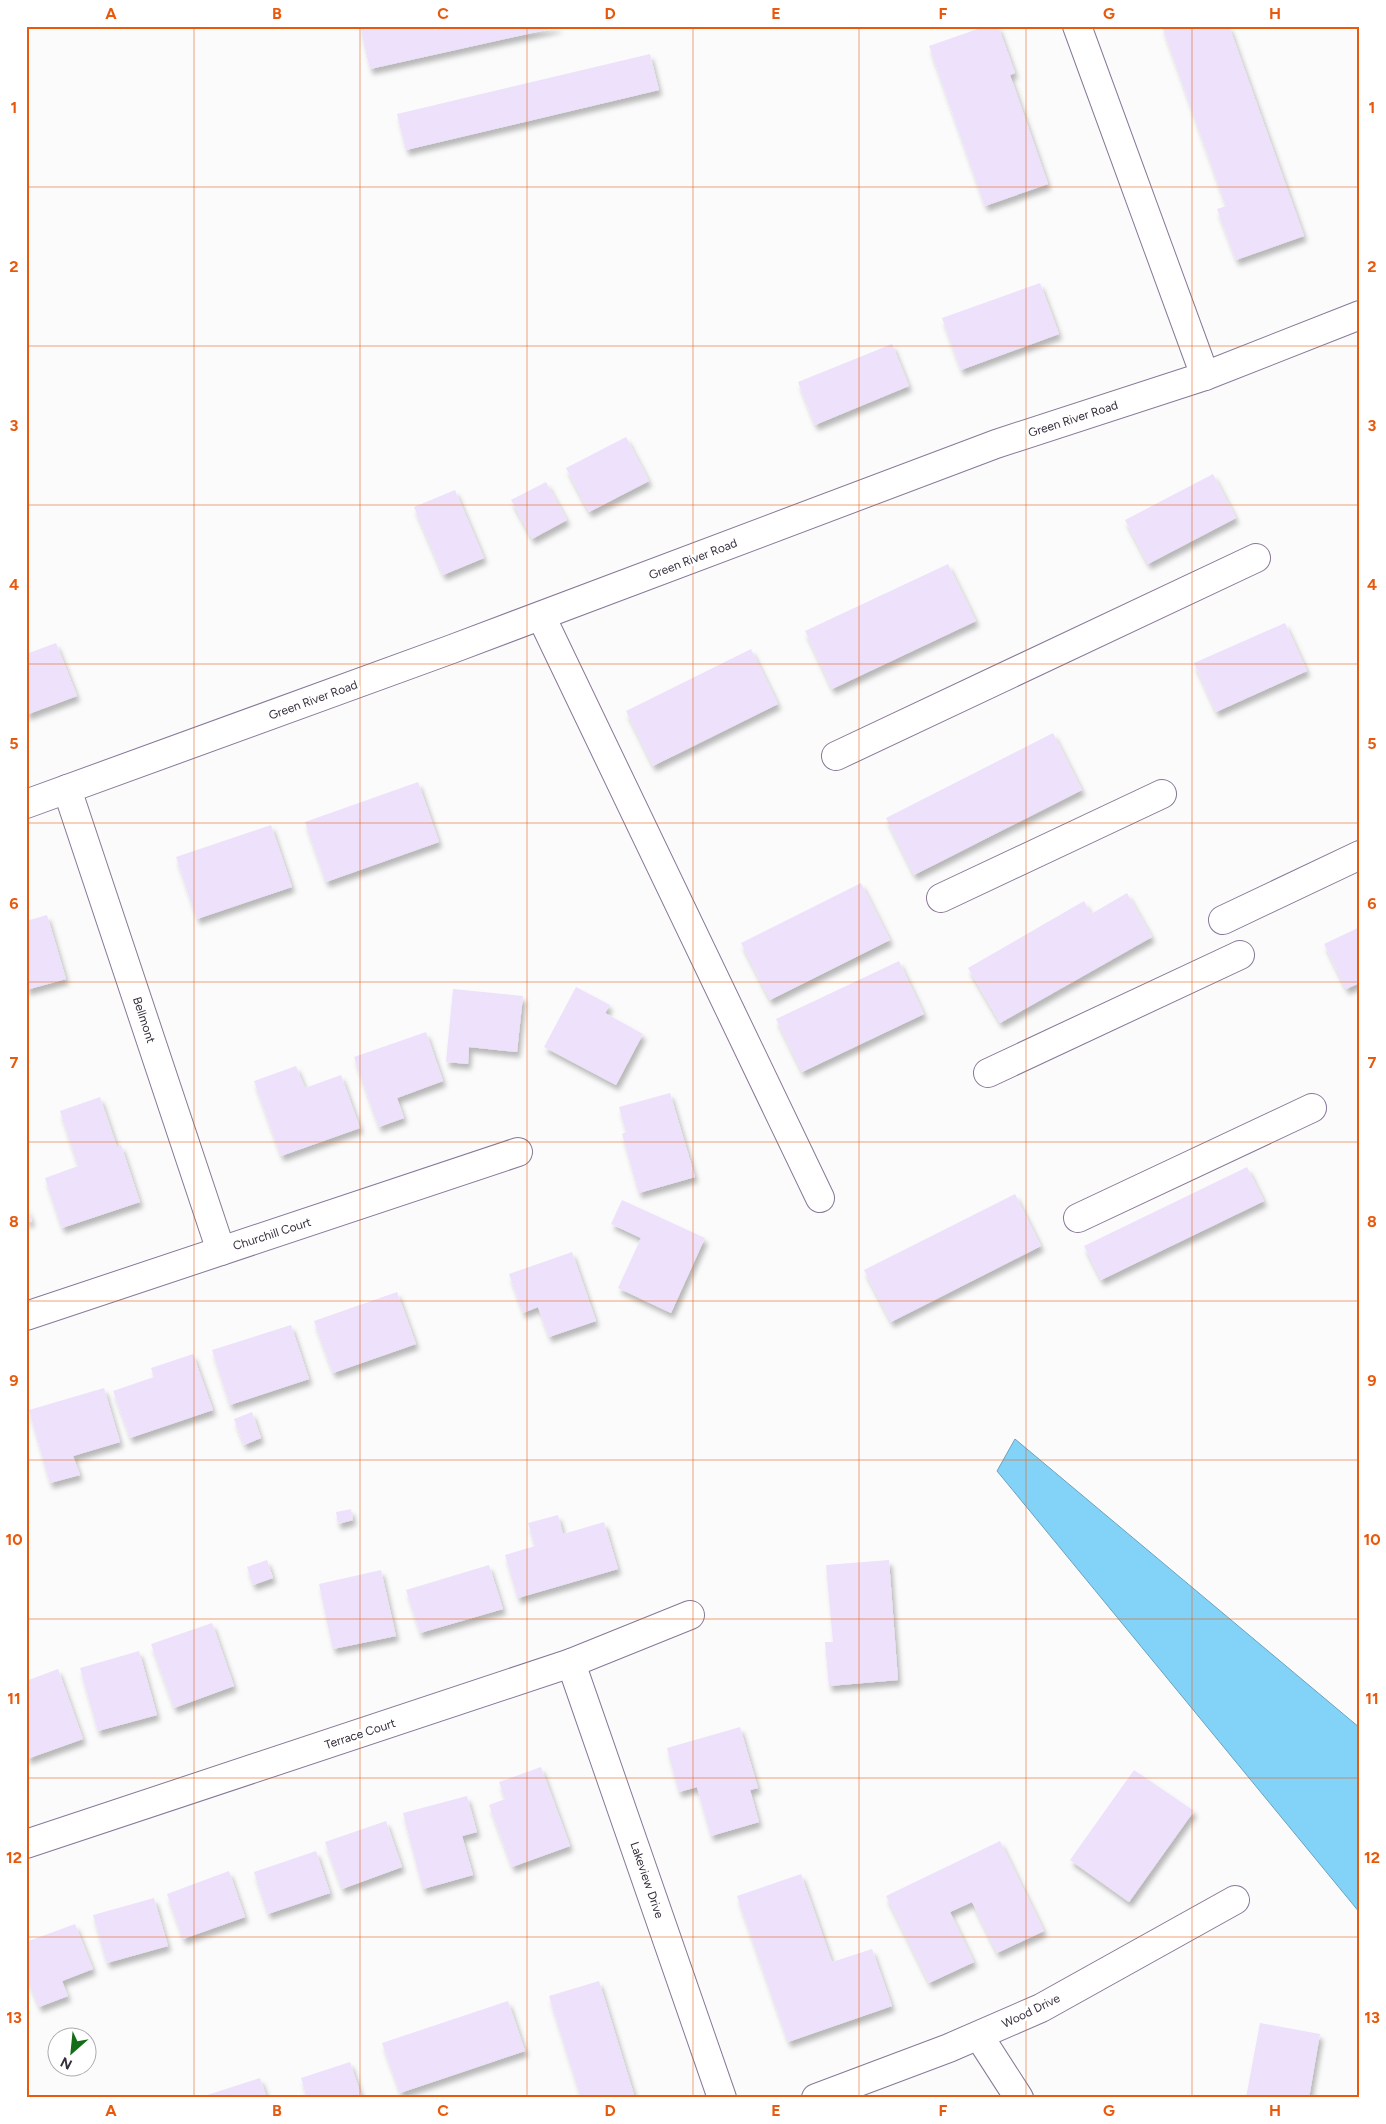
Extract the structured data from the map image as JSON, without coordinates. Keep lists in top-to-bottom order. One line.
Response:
{"streets":{"street":["Green River Road","Bellmont","Churchill Court","Terrace Court","Lakeview Drive","Wood Drive"]},"crossings":[["Green River Road","Bellmont"],["Bellmont","Churchill Court"],["Terrace Court","Lakeview Drive"]],"north":"bottom left","grid":{"columns":["A","B","C","D","E","F","G","H"],"rows":["1","2","3","4","5","6","7","8","9","10","11","12","13"]}}
